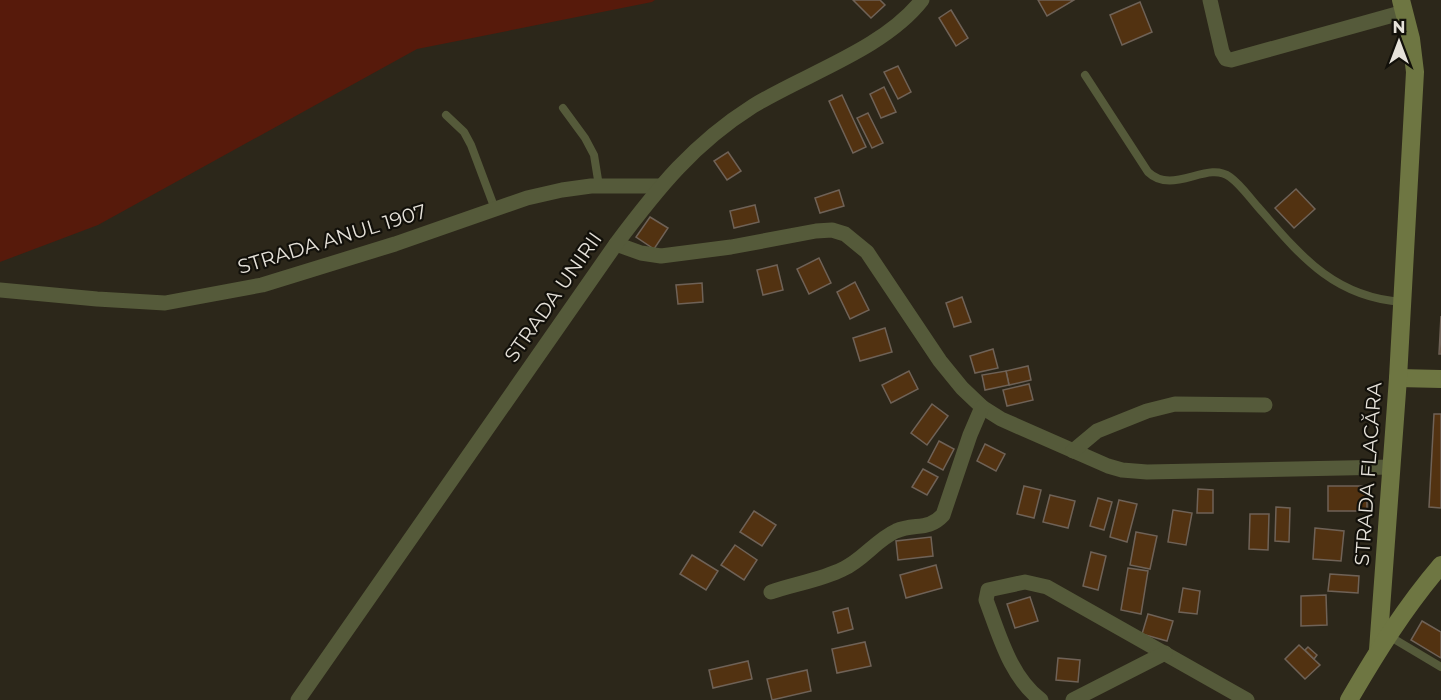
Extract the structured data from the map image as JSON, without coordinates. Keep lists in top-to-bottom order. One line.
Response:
{"streets":{"street":["STRADA ANUL 1907","STRADA UNIRII","STRADA FLACĂRA"]},"crossings":[["STRADA ANUL 1907","STRADA UNIRII"]],"north":"top"}
